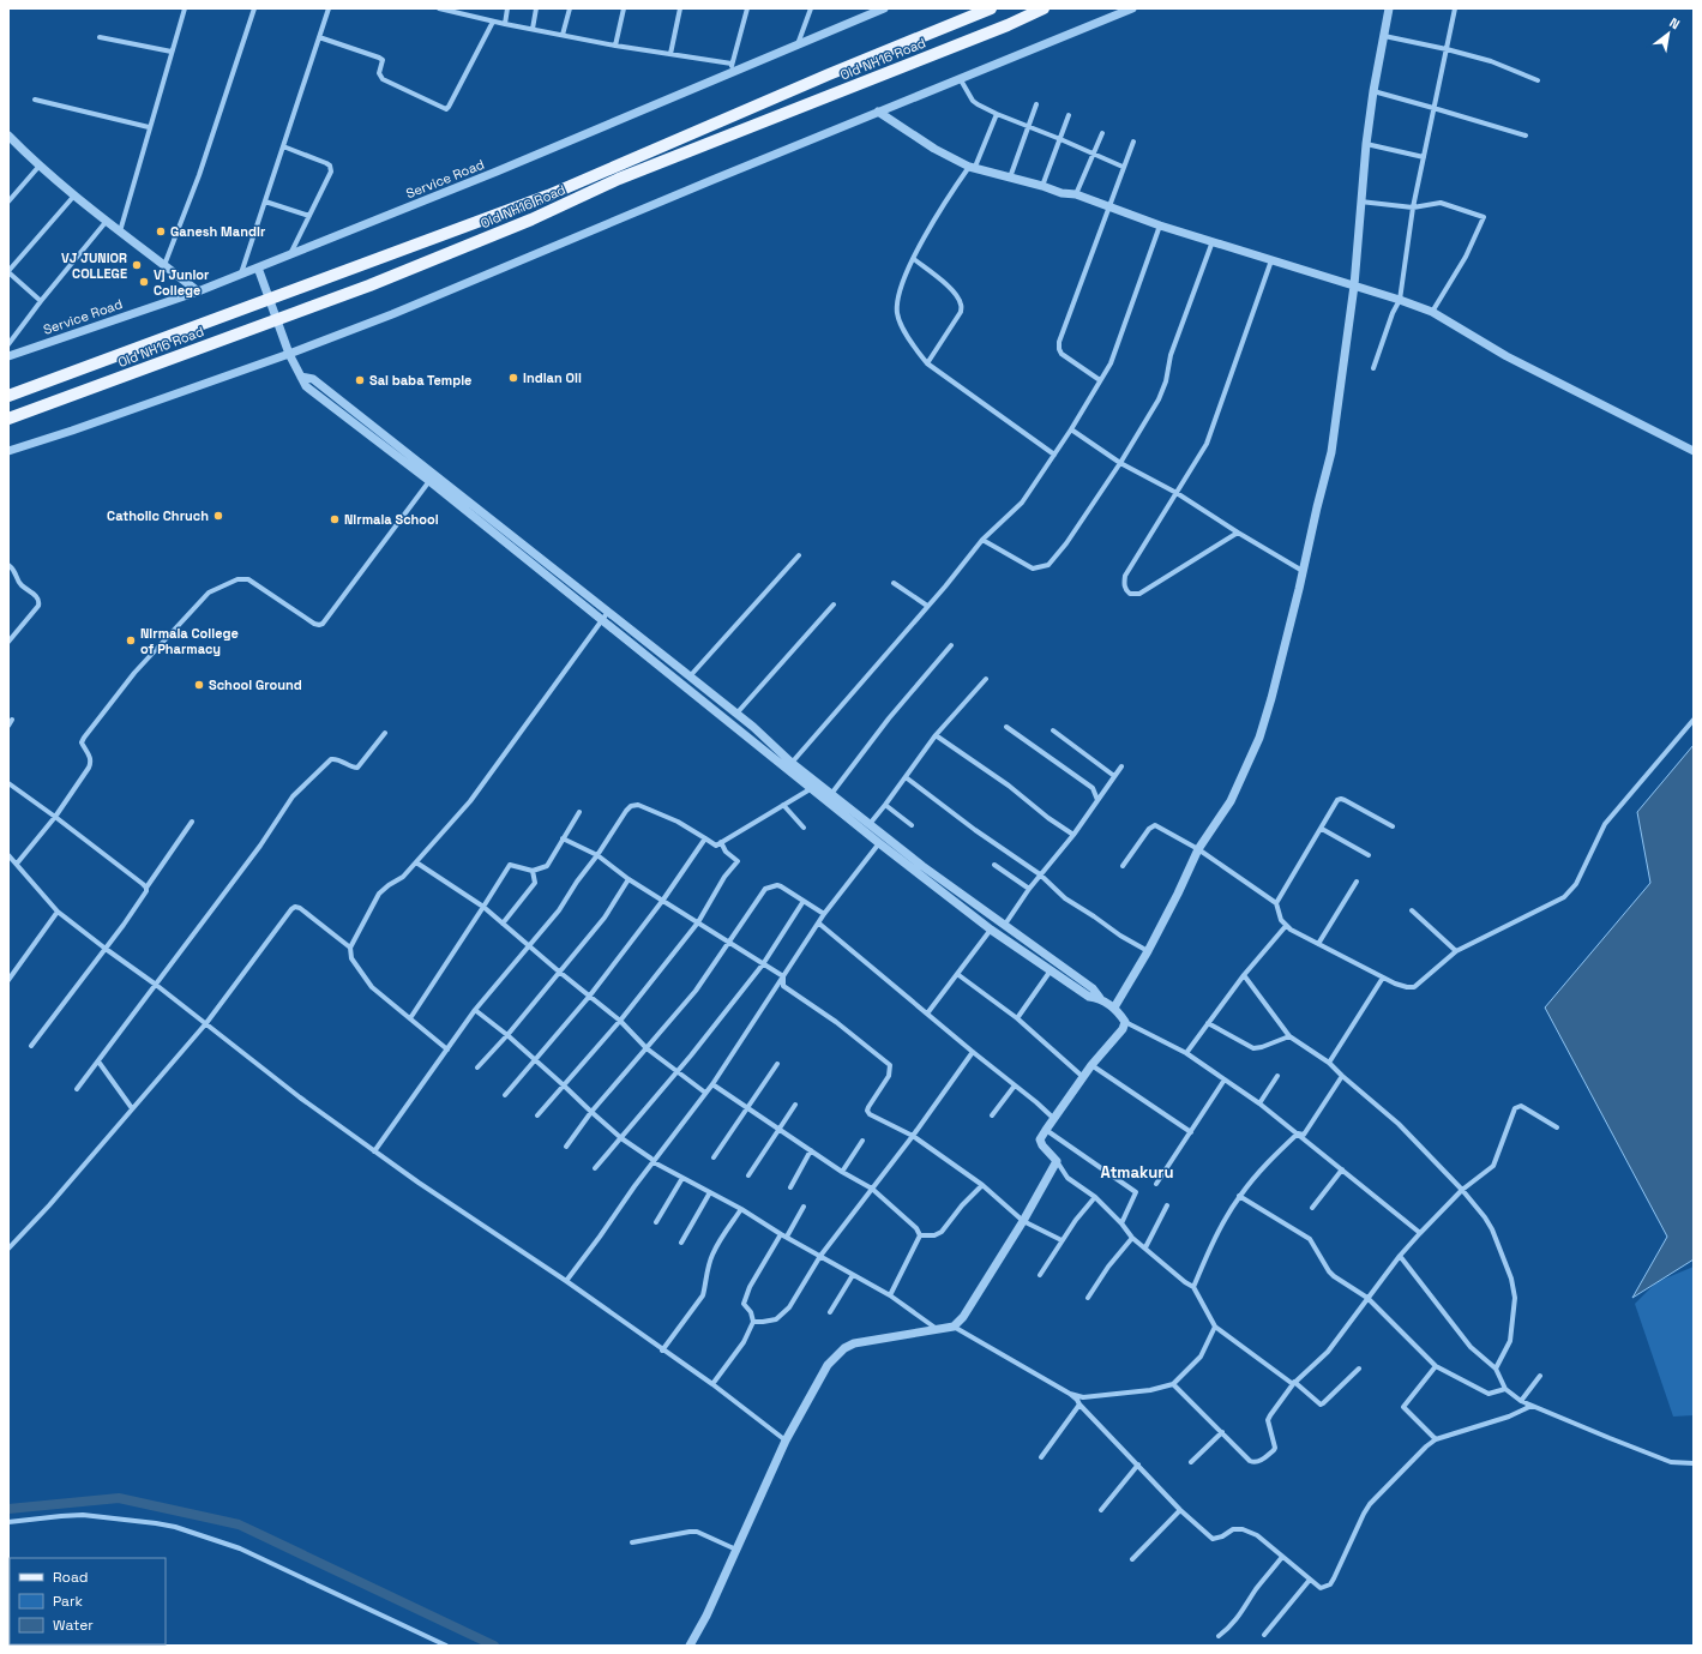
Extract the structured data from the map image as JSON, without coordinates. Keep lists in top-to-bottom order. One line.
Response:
{"streets":{"main road":["Old NH16 Road"],"street":["Service Road"]},"districts":["Atmakuru"],"places":["Ganesh Mandir","VJ JUNIOR COLLEGE","Vj Junior College","Indian Oil","Sai baba Temple","Catholic Chruch","Nirmala School","Nirmala College of Pharmacy","School Ground"],"legend":["Road","Park","Water"],"north":"top right"}
